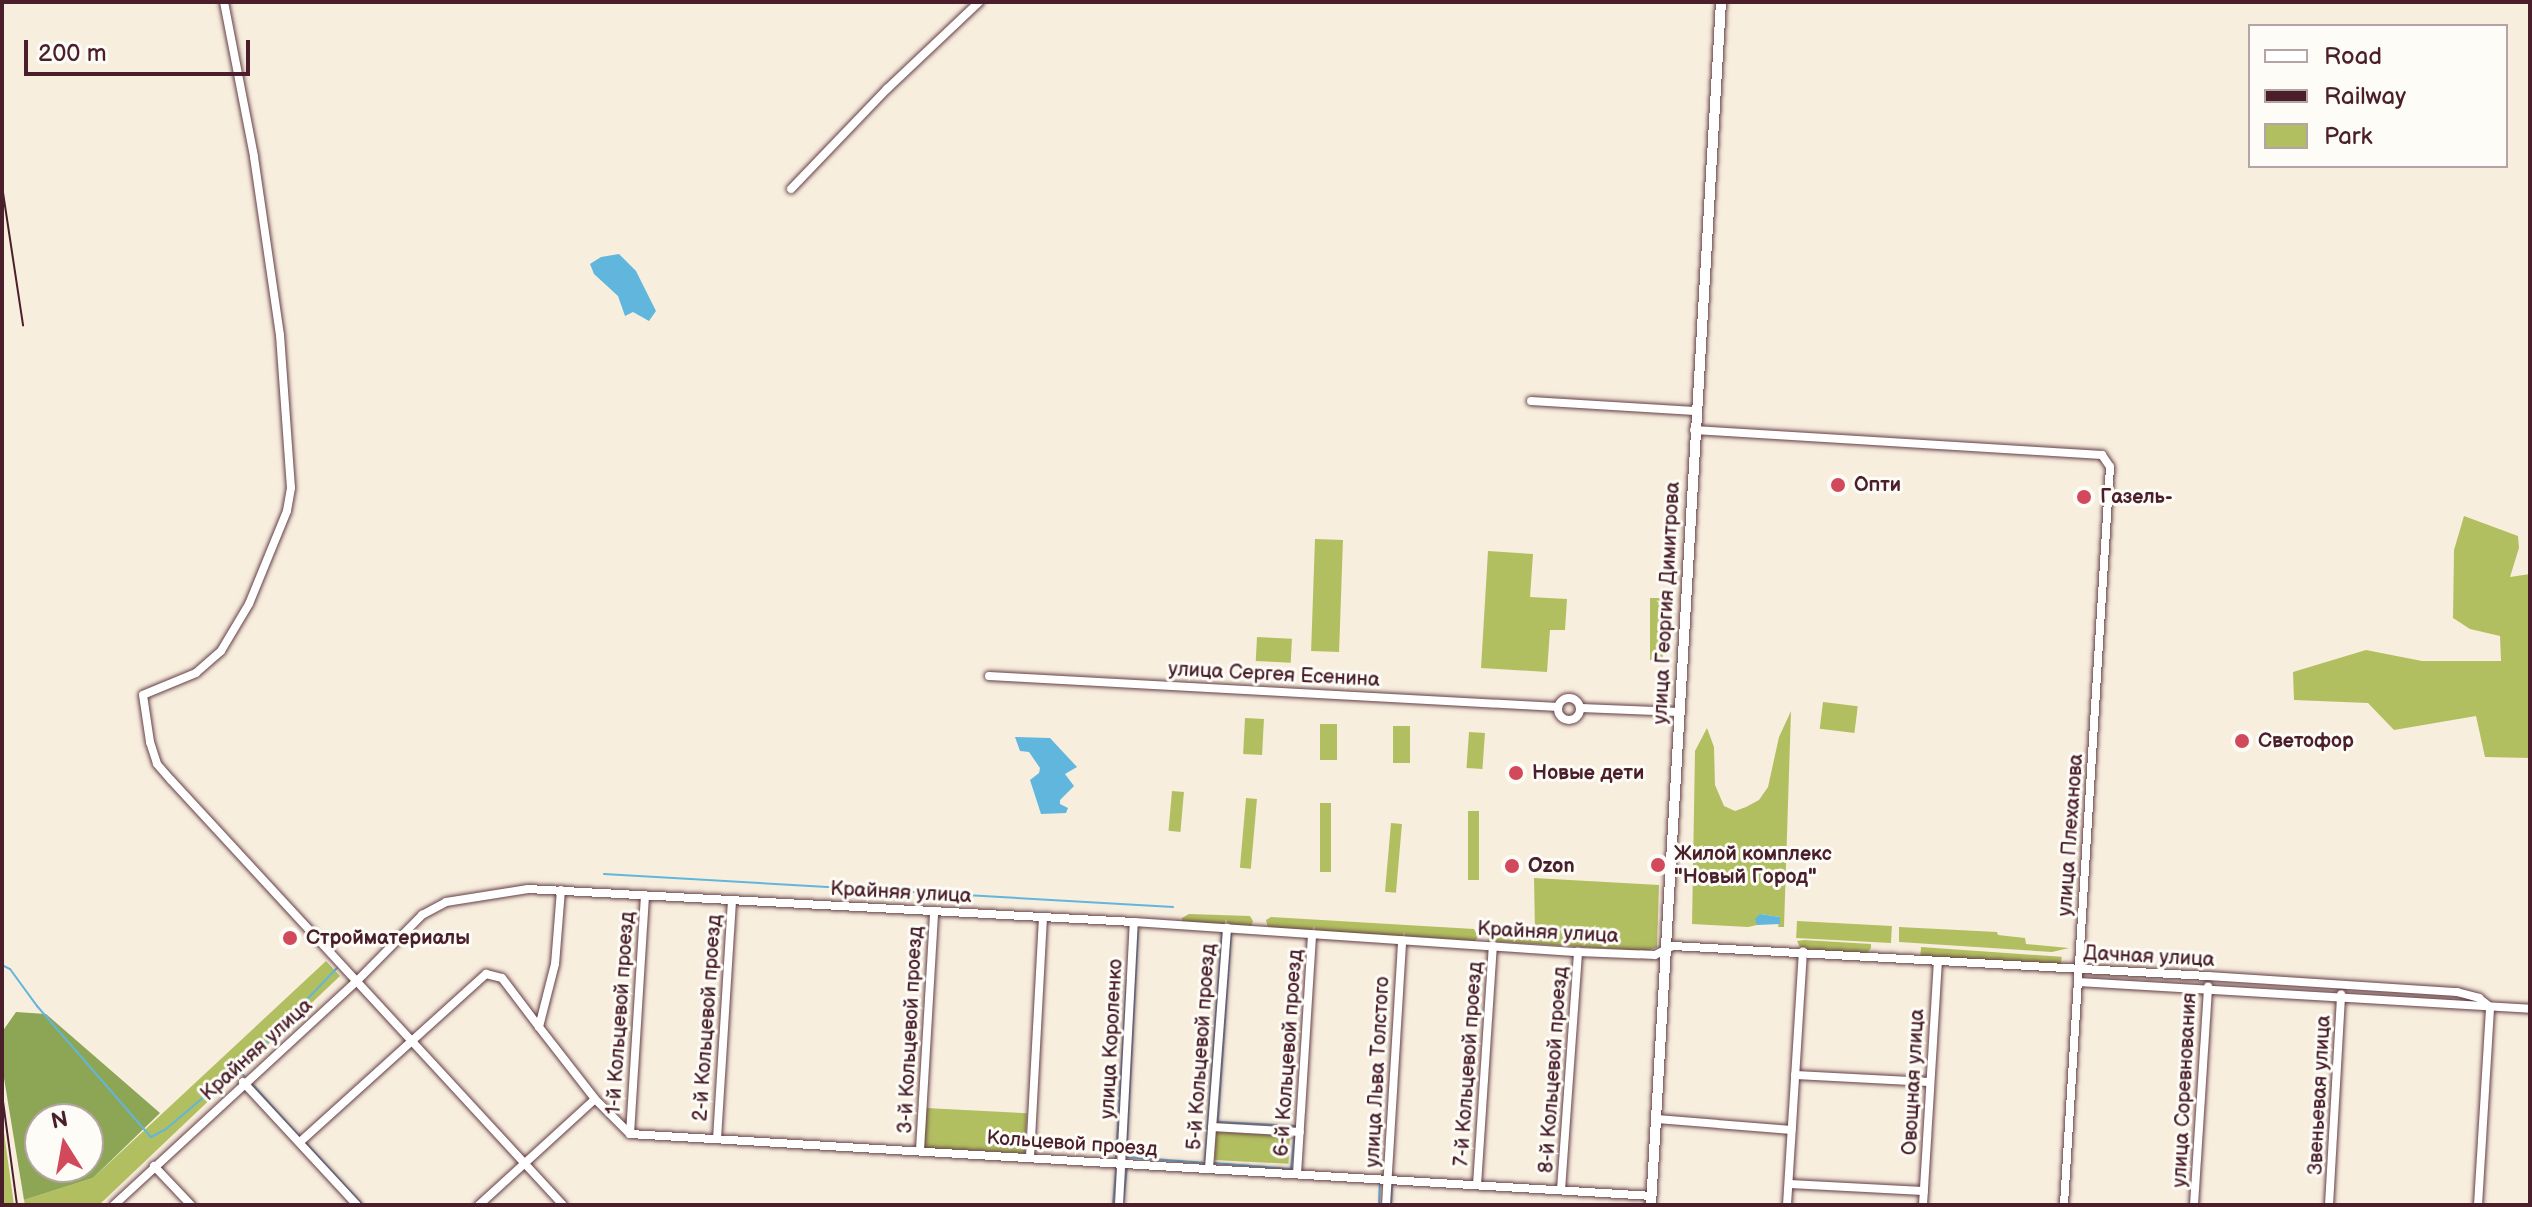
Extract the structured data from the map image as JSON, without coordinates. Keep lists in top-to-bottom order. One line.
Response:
{"streets":{"street":["улица Георгия Димитрова","улица Сергея Есенина","улица Плеханова","Крайняя улица","Дачная улица","1-й Кольцевой проезд","2-й Кольцевой проезд","3-й Кольцевой проезд","улица Короленко","5-й Кольцевой проезд","6-й Кольцевой проезд","7-й Кольцевой проезд","8-й Кольцевой проезд","улица Льва Толстого","Овощная улица","улица Соревнования","Звеньевая улица","Кольцевой проезд"]},"crossings":[["улица Георгия Димитрова","улица Сергея Есенина"],["улица Георгия Димитрова","улица Плеханова"],["улица Георгия Димитрова","Крайняя улица"],["улица Георгия Димитрова","Кольцевой проезд"],["улица Плеханова","Дачная улица"],["Крайняя улица","Дачная улица"],["Крайняя улица","1-й Кольцевой проезд"],["Крайняя улица","2-й Кольцевой проезд"],["Крайняя улица","3-й Кольцевой проезд"],["Крайняя улица","улица Короленко"],["Крайняя улица","5-й Кольцевой проезд"],["Крайняя улица","6-й Кольцевой проезд"],["Крайняя улица","7-й Кольцевой проезд"],["Крайняя улица","8-й Кольцевой проезд"],["Крайняя улица","улица Льва Толстого"],["Дачная улица","Овощная улица"],["Дачная улица","улица Соревнования"],["Дачная улица","Звеньевая улица"],["1-й Кольцевой проезд","Кольцевой проезд"],["2-й Кольцевой проезд","Кольцевой проезд"],["3-й Кольцевой проезд","Кольцевой проезд"],["улица Короленко","Кольцевой проезд"],["5-й Кольцевой проезд","Кольцевой проезд"],["6-й Кольцевой проезд","Кольцевой проезд"],["7-й Кольцевой проезд","Кольцевой проезд"],["8-й Кольцевой проезд","Кольцевой проезд"],["улица Льва Толстого","Кольцевой проезд"]],"places":["Опти","Газель-","Светофор","Новые дети","Жилой комплекс \"Новый Город\"","Ozon","Стройматериалы"],"legend":["Road","Railway","Park"],"scale_bar":"200 m","north":"top"}
